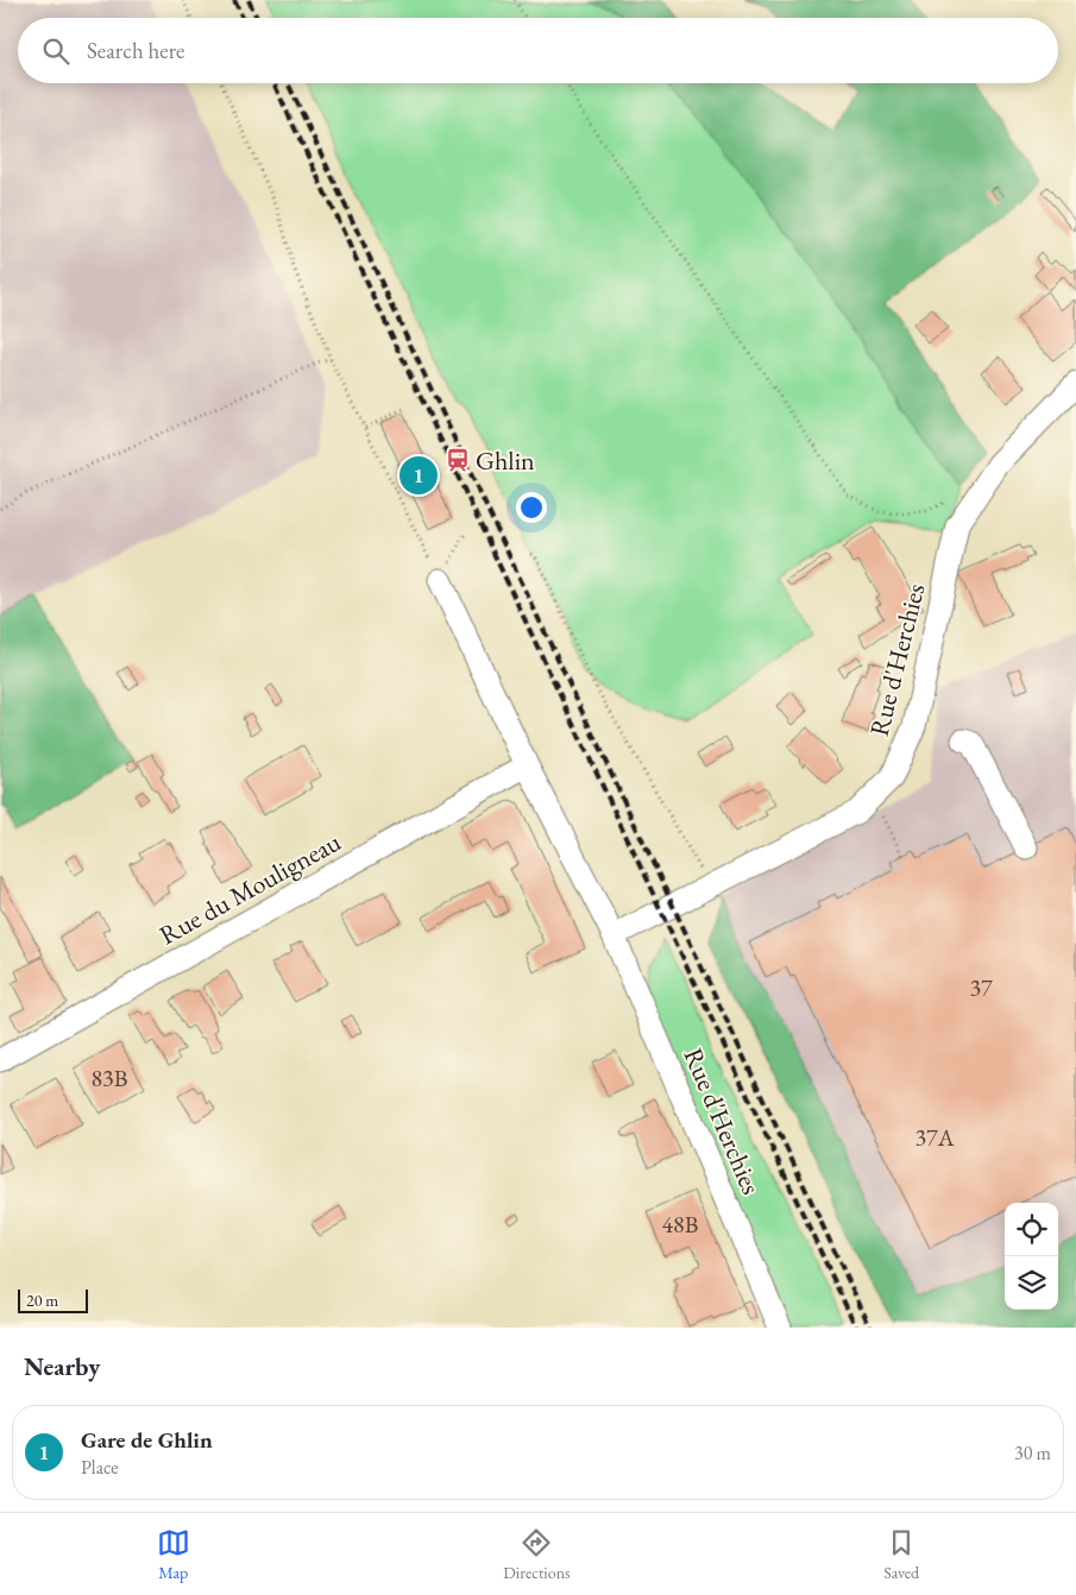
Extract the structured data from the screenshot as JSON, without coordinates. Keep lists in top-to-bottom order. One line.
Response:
{"streets":{"street":["Rue d'Herchies","Rue du Mouligneau"]},"crossings":[["Rue d'Herchies","Rue du Mouligneau"]],"places":{"station":["Ghlin"]},"house_numbers":["37","83B","37A","48B"],"scale_bar":"20 m","page":{"search":"Search here","pins":"1","scale":"20 m","heading":"Nearby","list":[{"mark":"1","name":"Gare de Ghlin","note":"Place","value":"30 m"}],"nav":["Map","Directions","Saved"]}}
